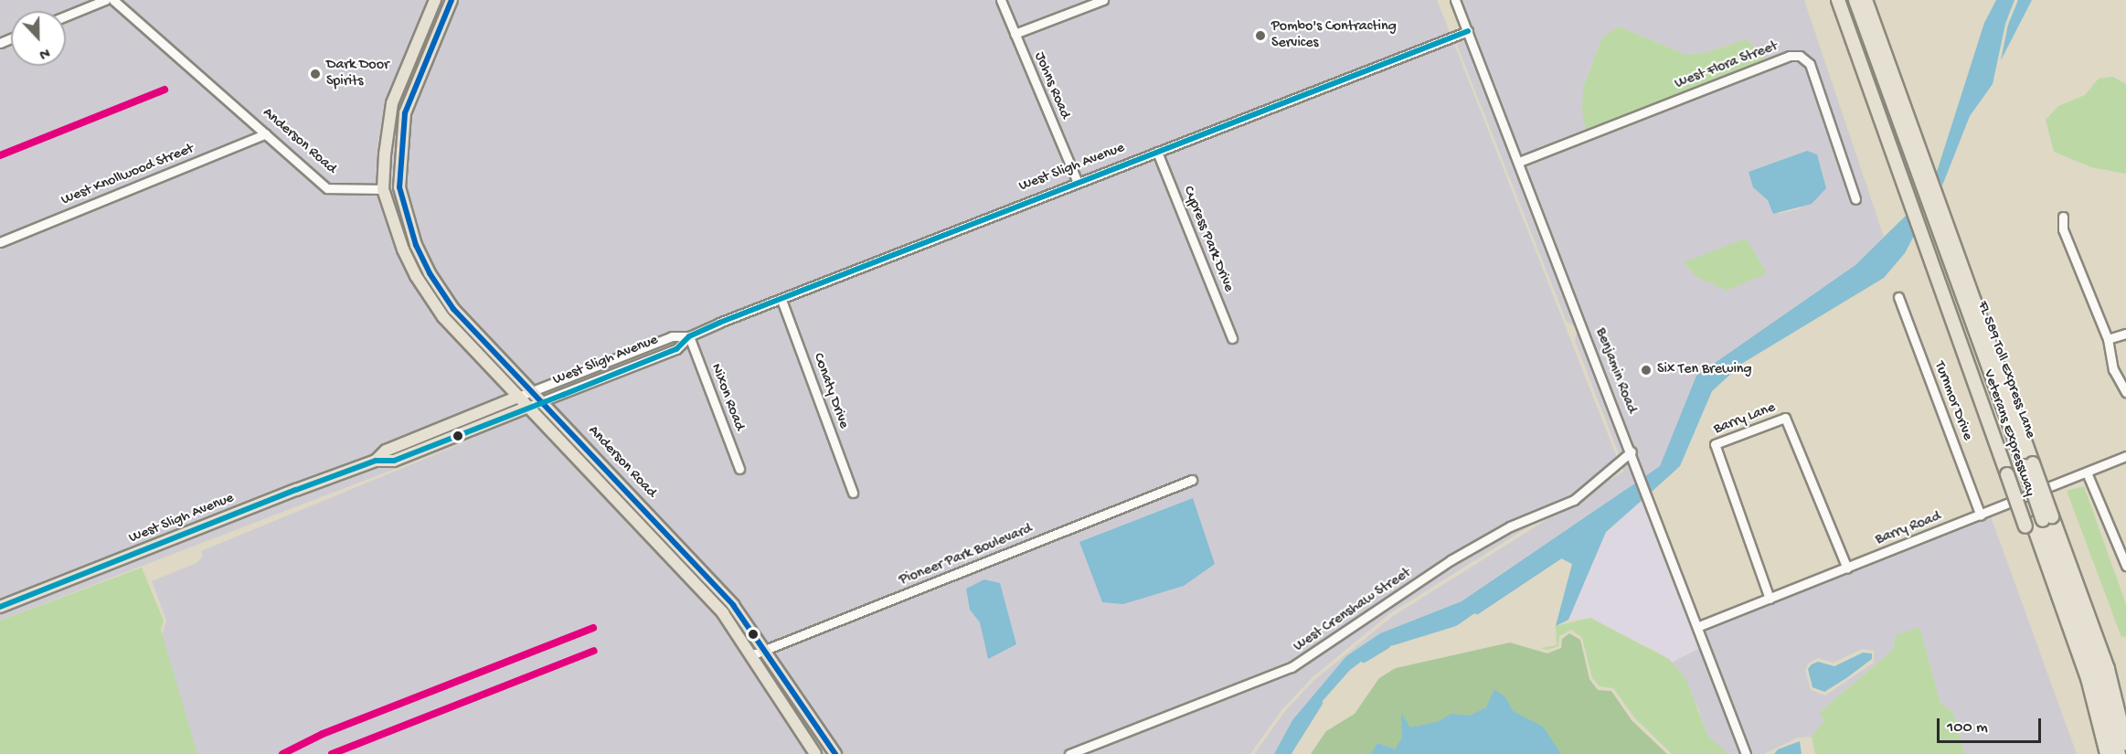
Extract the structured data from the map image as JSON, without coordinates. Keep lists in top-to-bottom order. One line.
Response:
{"streets":{"highway":["Veterans Expressway"],"main road":["Anderson Road","West Sligh Avenue"],"street":["West Flora Street","Johns Road","West Knollwood Street","Cypress Park Drive","Benjamin Road","Conaty Drive","Nixon Road","Turnmor Drive","Barry Lane","Barry Road","Pioneer Park Boulevard","West Crenshaw Street"]},"crossings":[["West Flora Street","Benjamin Road"],["Johns Road","West Sligh Avenue"],["Anderson Road","West Sligh Avenue"],["Anderson Road","West Knollwood Street"],["Anderson Road","Pioneer Park Boulevard"],["West Sligh Avenue","Cypress Park Drive"],["West Sligh Avenue","Benjamin Road"],["West Sligh Avenue","Conaty Drive"],["West Sligh Avenue","Nixon Road"],["Benjamin Road","Barry Road"],["Benjamin Road","West Crenshaw Street"],["Turnmor Drive","Barry Road"],["Barry Lane","Barry Road"]],"places":["Pombo's Contracting Services","Dark Door Spirits","Six Ten Brewing"],"scale_bar":"100 m","north":"bottom"}
